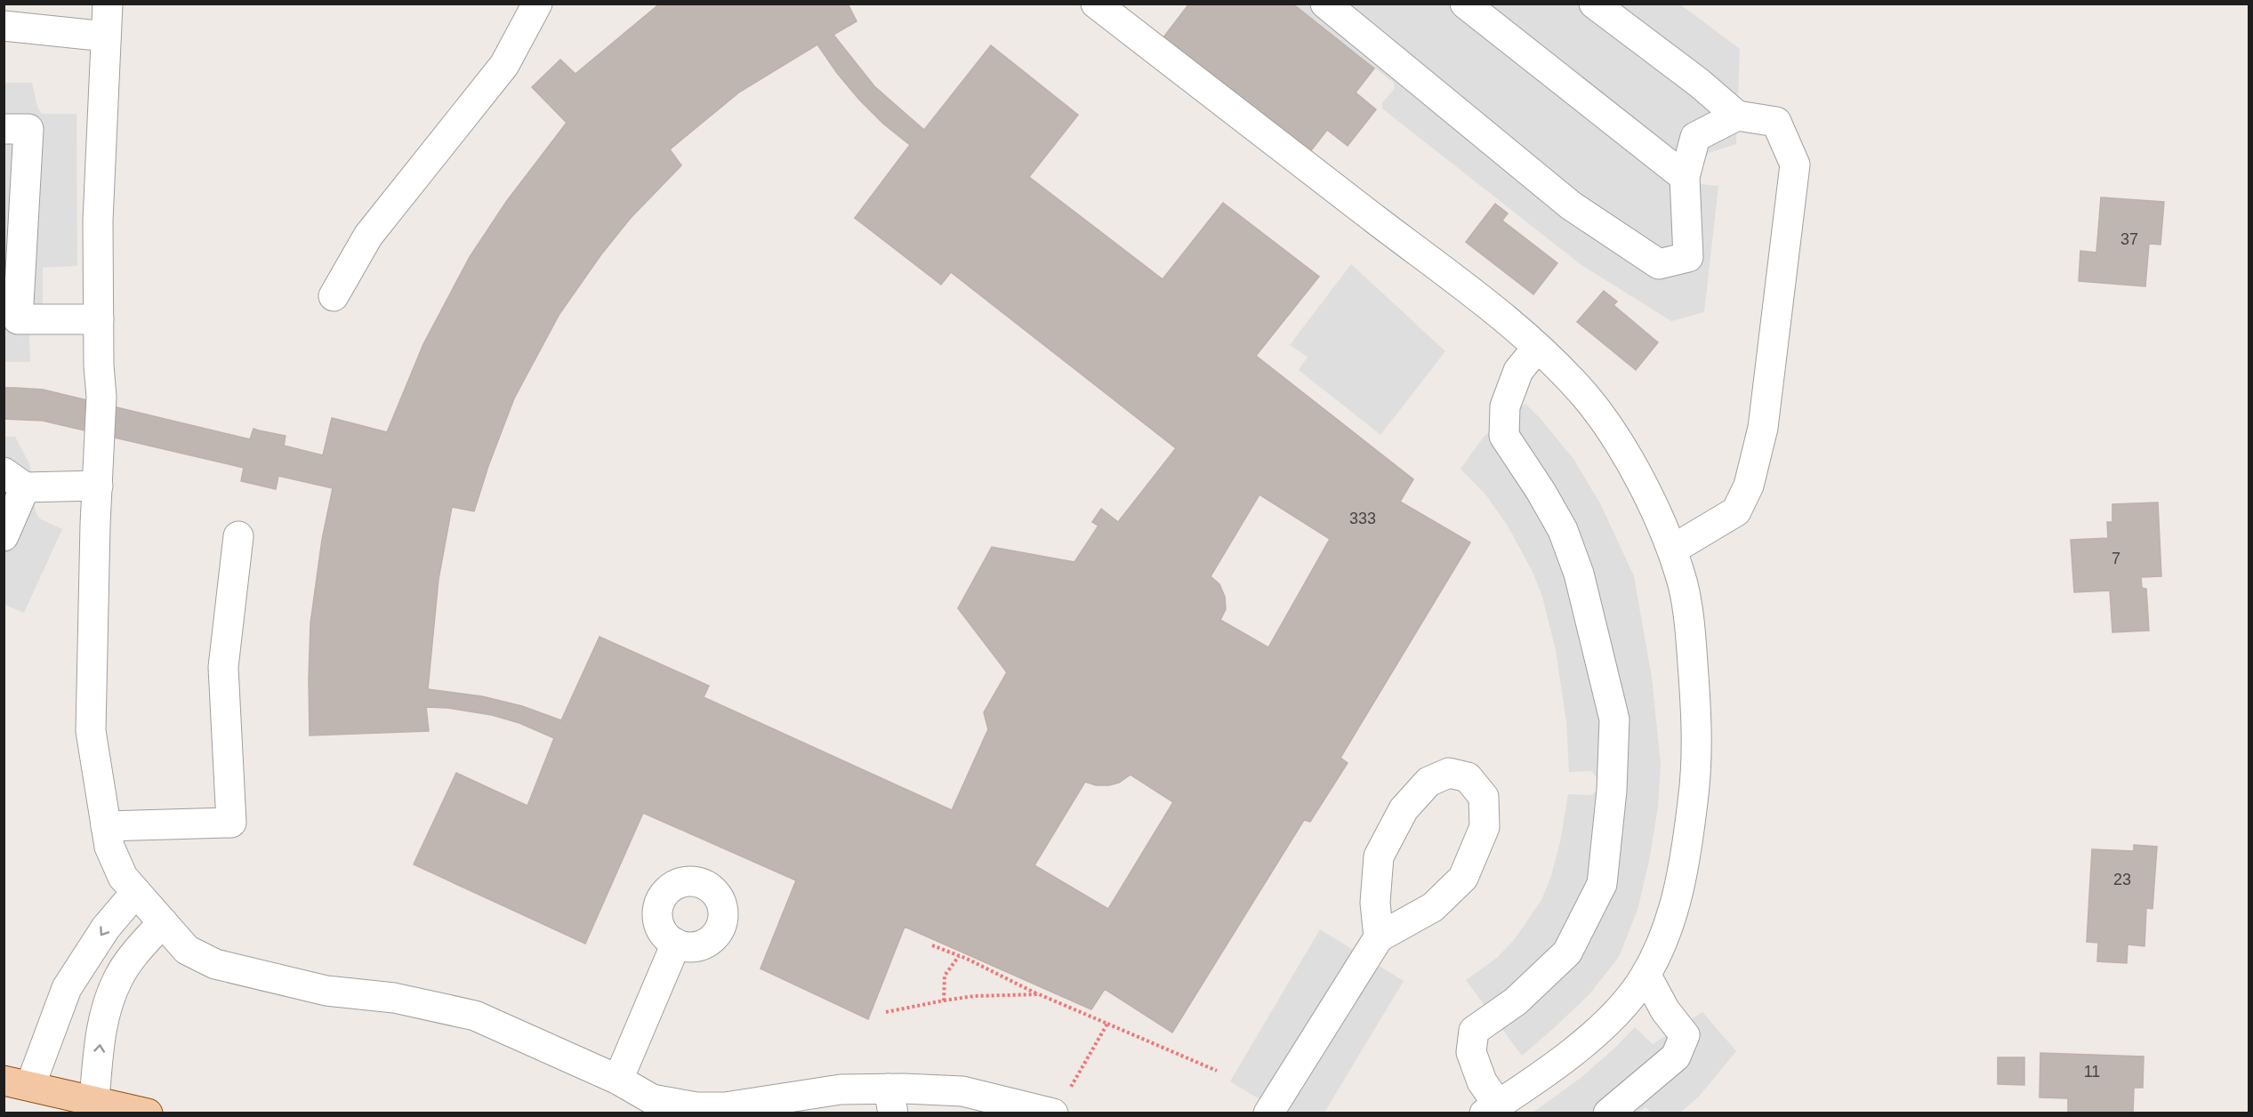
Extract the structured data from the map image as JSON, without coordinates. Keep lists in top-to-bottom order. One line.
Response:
{"house_numbers":["37","333","7","23","11"]}
